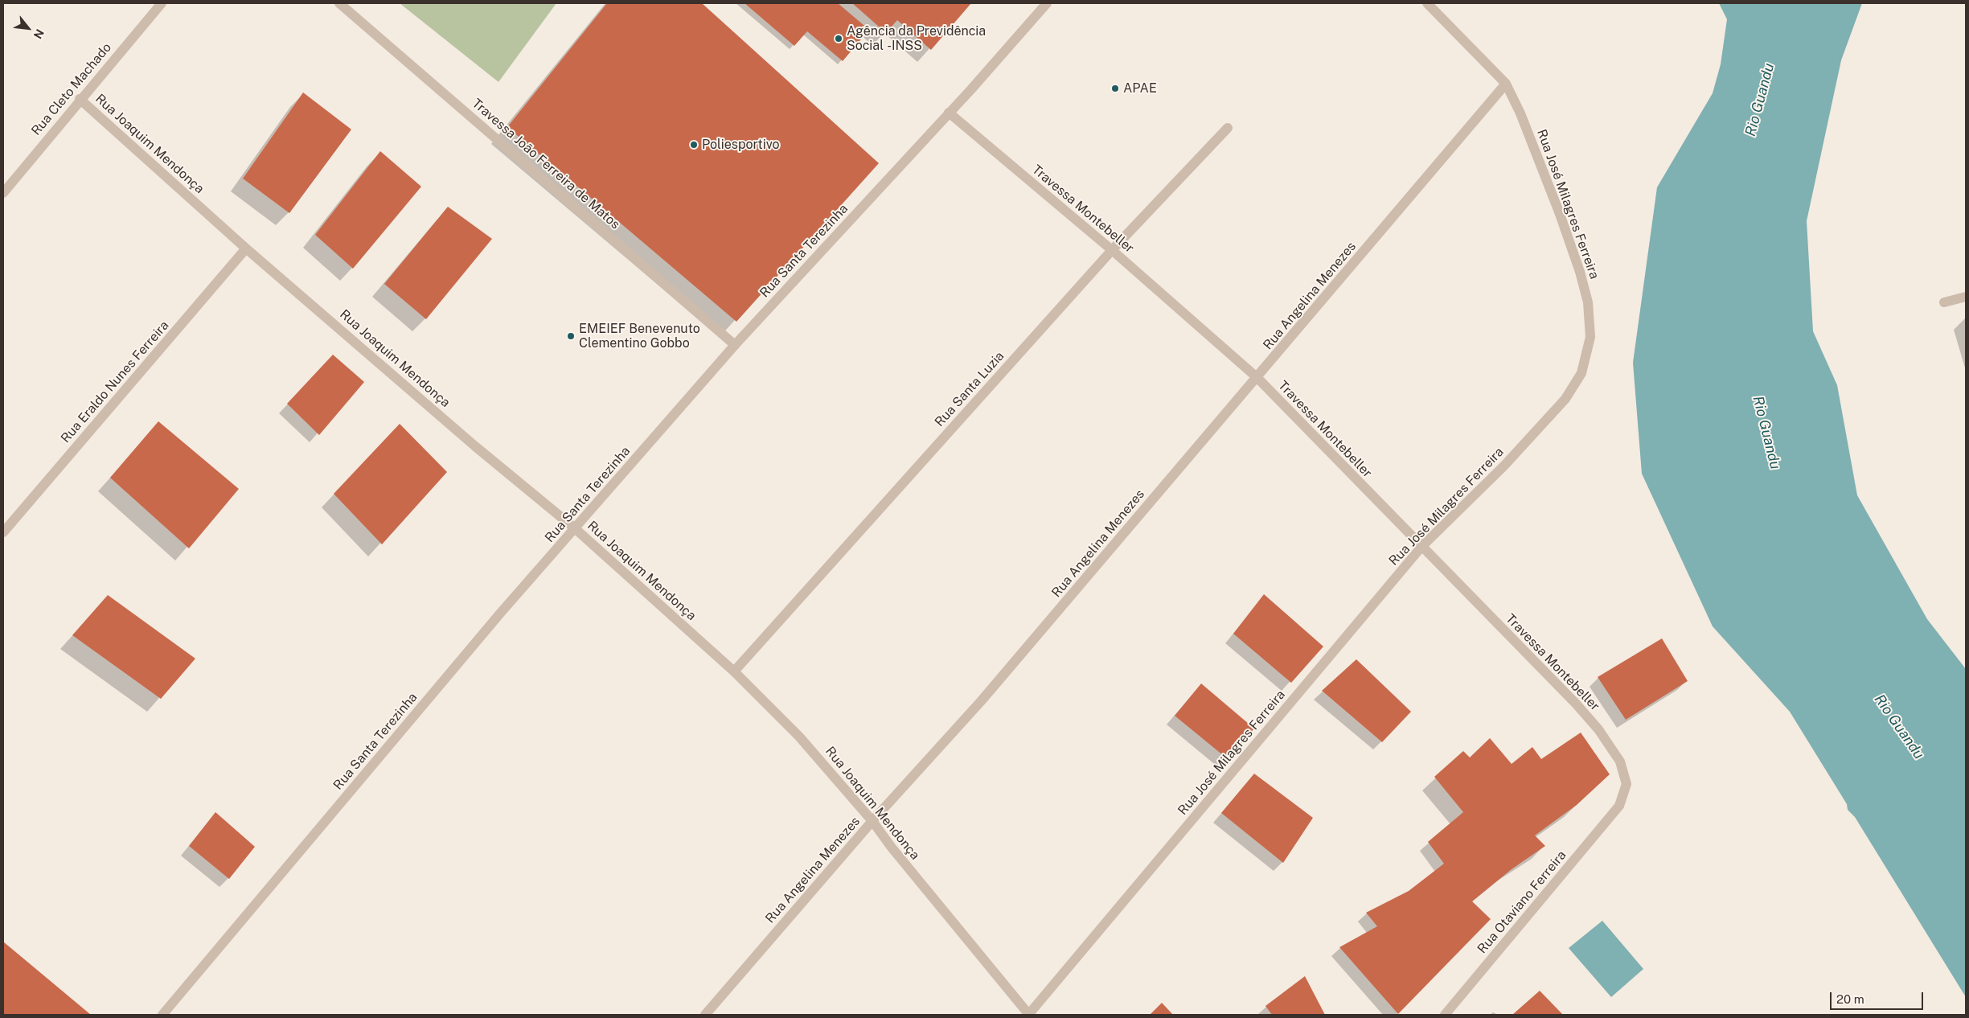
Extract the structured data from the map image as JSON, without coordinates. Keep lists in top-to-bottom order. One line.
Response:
{"streets":{"street":["Rua Cleto Machado","Rua Joaquim Mendonça","Travessa João Ferreira de Matos","Rua José Milagres Ferreira","Travessa Montebeller","Rua Santa Terezinha","Rua Angelina Menezes","Rua Eraldo Nunes Ferreira","Rua Santa Luzia","Rua Otaviano Ferreira"]},"crossings":[["Rua Cleto Machado","Rua Joaquim Mendonça"],["Rua Joaquim Mendonça","Rua José Milagres Ferreira"],["Rua Joaquim Mendonça","Rua Santa Terezinha"],["Rua Joaquim Mendonça","Rua Angelina Menezes"],["Rua Joaquim Mendonça","Rua Eraldo Nunes Ferreira"],["Rua Joaquim Mendonça","Rua Santa Luzia"],["Travessa João Ferreira de Matos","Rua Santa Terezinha"],["Rua José Milagres Ferreira","Travessa Montebeller"],["Rua José Milagres Ferreira","Rua Angelina Menezes"],["Travessa Montebeller","Rua Santa Terezinha"],["Travessa Montebeller","Rua Angelina Menezes"],["Travessa Montebeller","Rua Santa Luzia"],["Travessa Montebeller","Rua Otaviano Ferreira"]],"water":["Rio Guandu"],"places":["Agência da Previdência Social -INSS","APAE","Poliesportivo","EMEIEF Benevenuto Clementino Gobbo"],"scale_bar":"20 m","north":"bottom right"}
